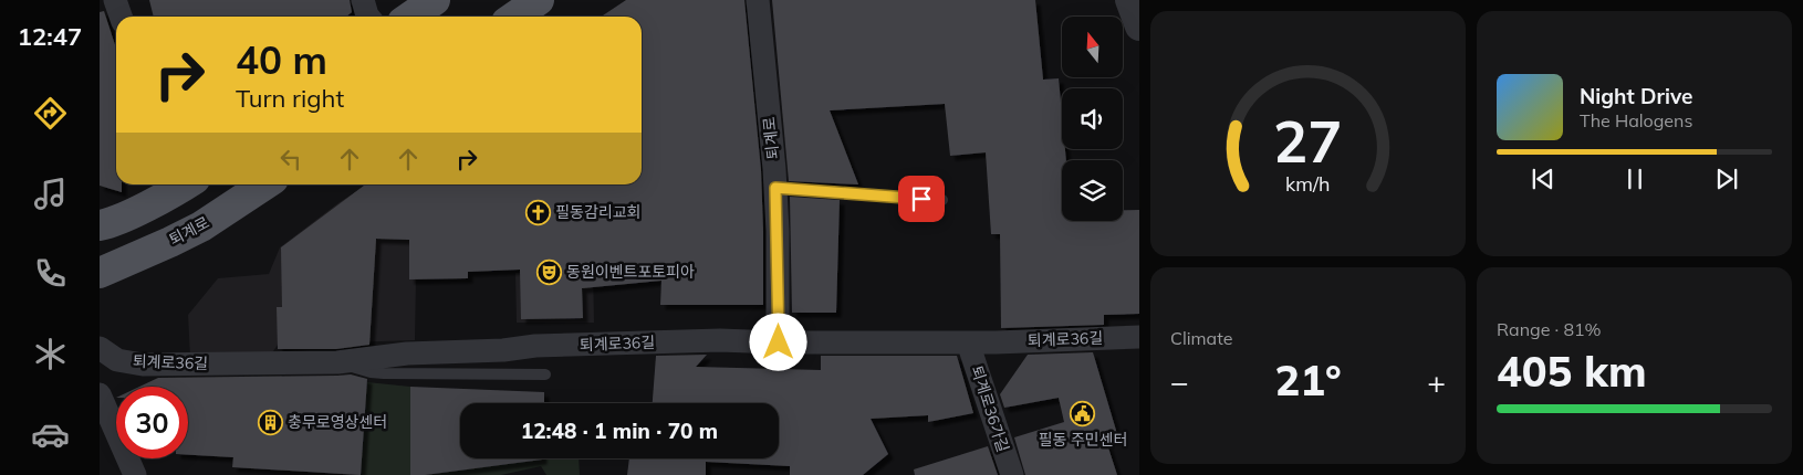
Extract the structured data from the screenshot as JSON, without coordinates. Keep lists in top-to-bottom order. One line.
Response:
{"streets":{"main road":["퇴계로"],"street":["퇴계로36길","퇴계로36가길"]},"crossings":[["퇴계로","퇴계로36길"],["퇴계로36길","퇴계로36가길"]],"places":{"church":["필동감리교회"],"theatre":["동원이벤트포토피아"],"public building":["필동 주민센터"],"building":["충무로영상센터"]},"north":"top","page":{"tabs":"12:47","turn":["40 m","Turn right"],"song":["Night Drive","The Halogens"],"tile":["Climate",["Range · 81%","405 km"]],"heat":["−","21°","+"],"limit":"30","trip":"12:48 · 1 min · 70 m","gauge":["27","km/h"]}}
